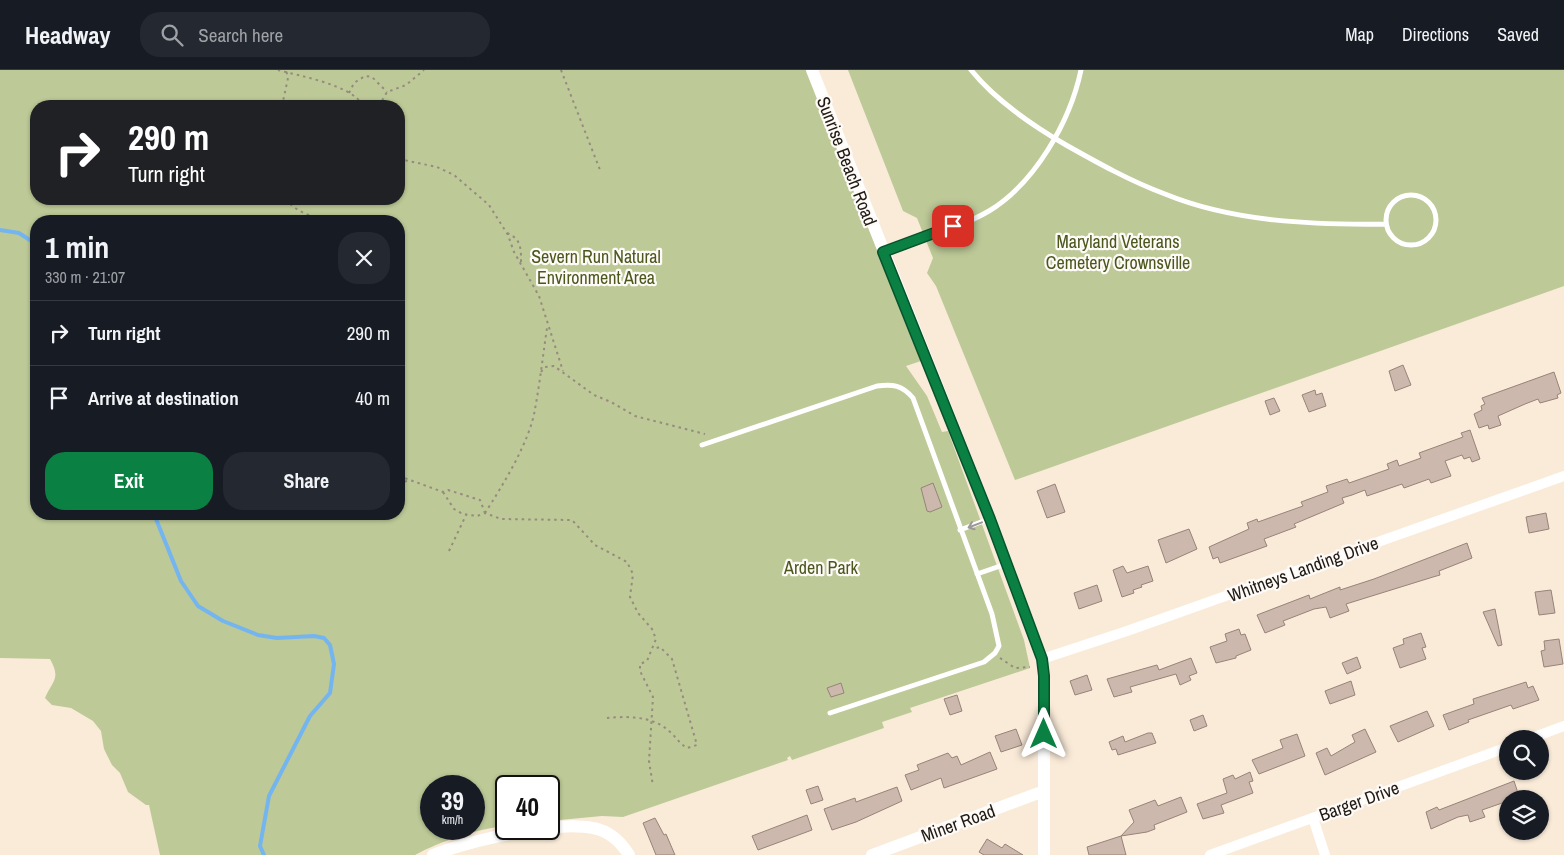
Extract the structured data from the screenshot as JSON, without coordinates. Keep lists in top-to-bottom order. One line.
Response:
{"streets":{"street":["Sunrise Beach Road","Whitneys Landing Drive","Barger Drive","Miner Road"]},"crossings":[["Sunrise Beach Road","Whitneys Landing Drive"],["Sunrise Beach Road","Miner Road"]],"parks":["Maryland Veterans Cemetery Crownsville","Severn Run Natural Environment Area","Arden Park"],"page":{"header":"Headway","search":"Search here","nav":["Map","Directions","Saved"],"turn":["290 m","Turn right"],"heading":["1 min","330 m · 21:07"],"list":[{"name":"Turn right","value":"290 m"},{"name":"Arrive at destination","value":"40 m"}],"buttons":["Exit","Share"],"speed":"39 km/h","limit":"40"}}
